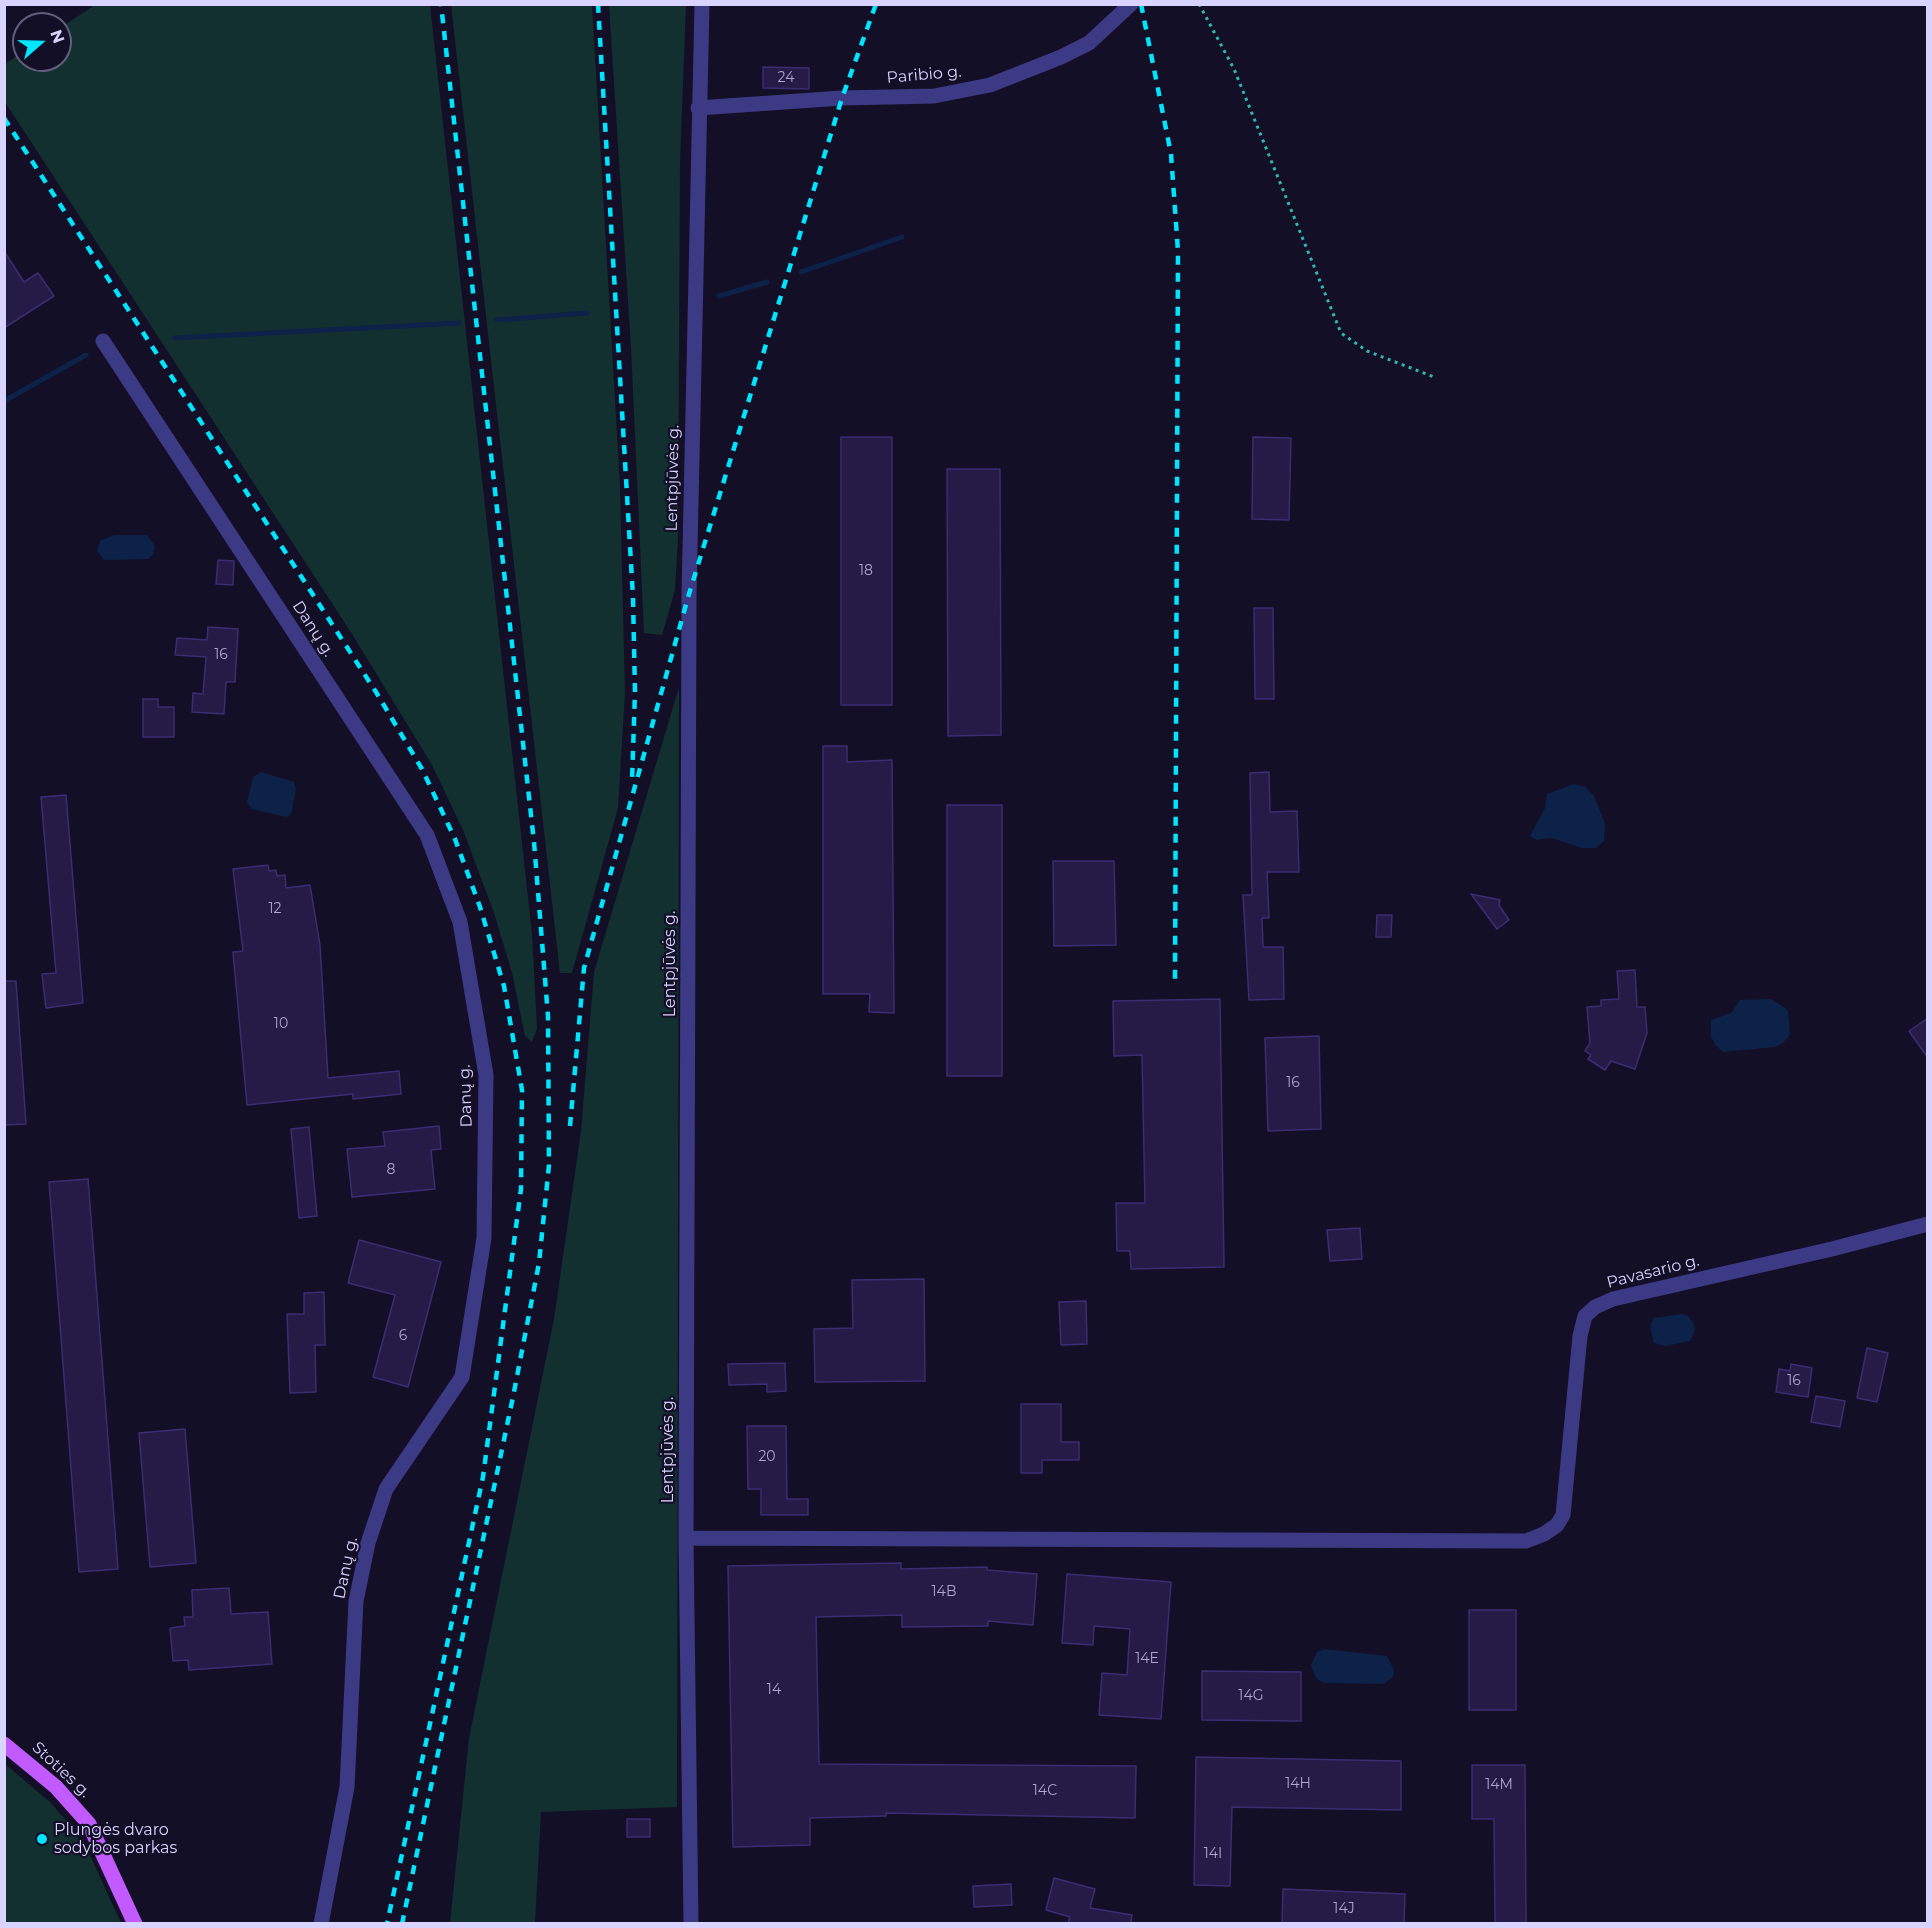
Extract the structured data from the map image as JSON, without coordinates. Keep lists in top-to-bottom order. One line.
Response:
{"streets":{"main road":["Stoties g."],"street":["Paribio g.","Lentpjūvės g.","Danų g.","Pavasario g."]},"crossings":[["Paribio g.","Lentpjūvės g."],["Lentpjūvės g.","Pavasario g."]],"places":["Plungės dvaro sodybos parkas"],"house_numbers":["24","18","16","12","10","16","8","6","16","20","14B","14E","14","14G","14H","14M","14C","14I","14J"],"north":"right"}
